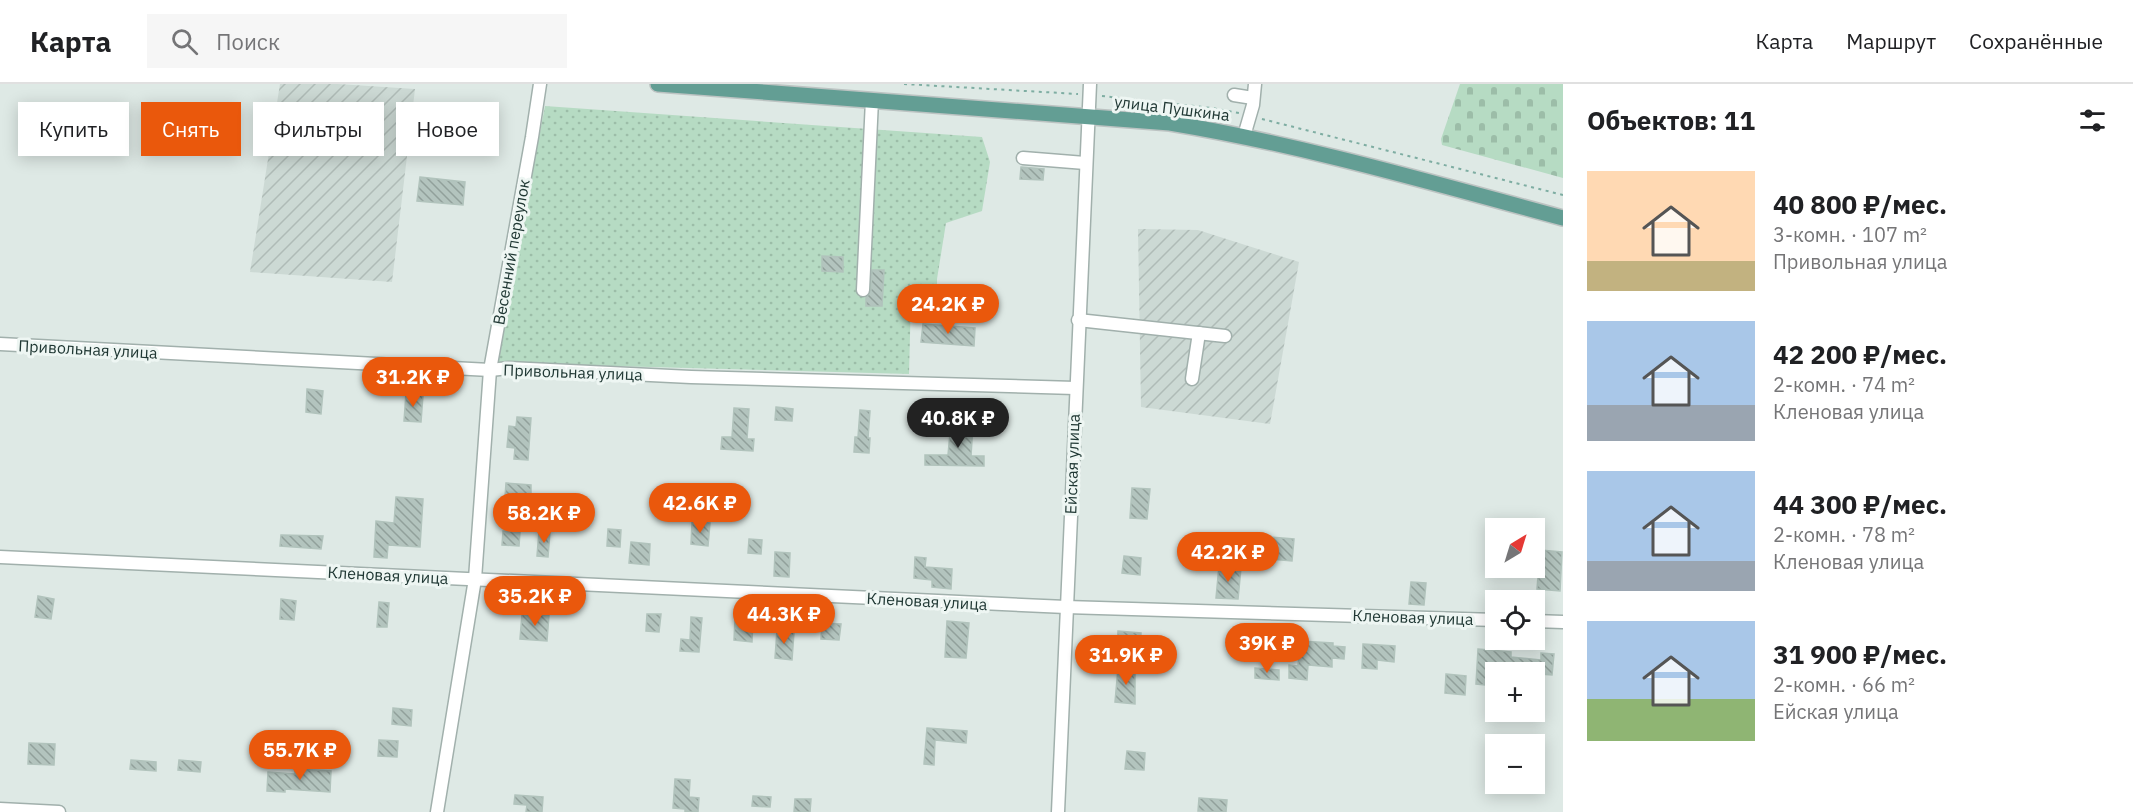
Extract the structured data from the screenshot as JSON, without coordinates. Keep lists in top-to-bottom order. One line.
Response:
{"streets":{"main road":["улица Пушкина"],"street":["Весенний переулок","Привольная улица","Ейская улица","Кленовая улица"]},"crossings":[["улица Пушкина","Ейская улица"],["Весенний переулок","Привольная улица"],["Весенний переулок","Кленовая улица"],["Привольная улица","Ейская улица"],["Ейская улица","Кленовая улица"]],"north":"top right","page":{"header":"Карта","search":"Поиск","nav":["Карта","Маршрут","Сохранённые"],"heading":"Объектов: 11","chip":["Купить","Снять","Фильтры","Новое"],"list":[{"name":"40 800 ₽/мес.","note":"3-комн. · 107 m² · Привольная улица"},{"name":"42 200 ₽/мес.","note":"2-комн. · 74 m² · Кленовая улица"},{"name":"44 300 ₽/мес.","note":"2-комн. · 78 m² · Кленовая улица"},{"name":"31 900 ₽/мес.","note":"2-комн. · 66 m² · Ейская улица"}],"price":["24.2K ₽","31.2K ₽","40.8K ₽","42.6K ₽","58.2K ₽","42.2K ₽","35.2K ₽","44.3K ₽","39K ₽","31.9K ₽","55.7K ₽"],"map_buttons":["+","−"]}}
